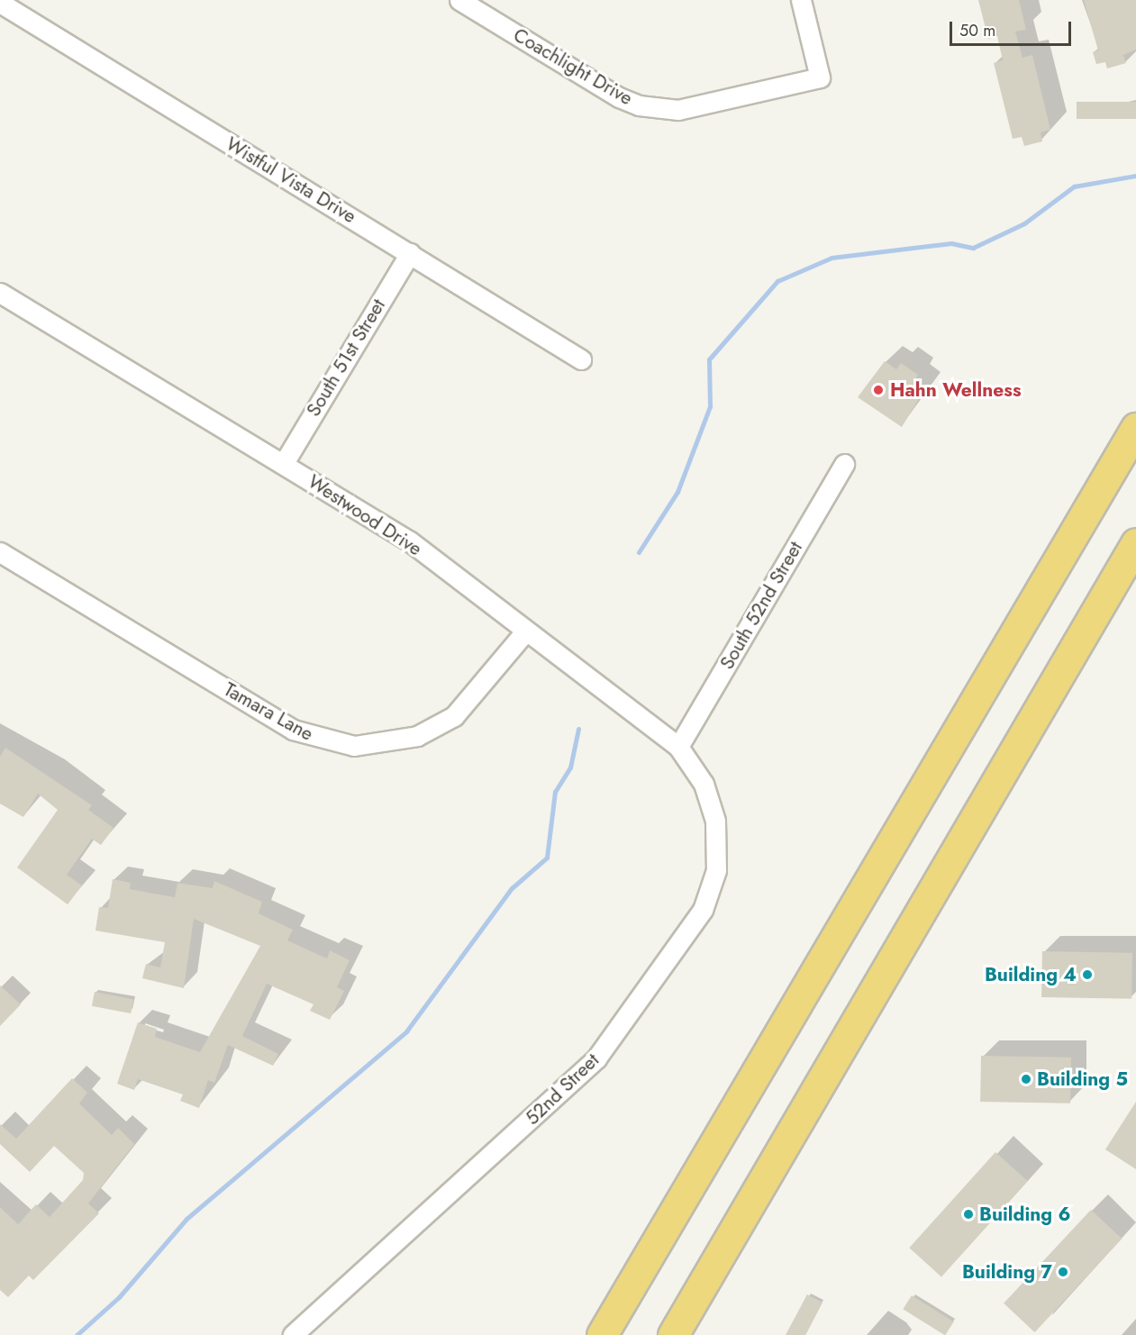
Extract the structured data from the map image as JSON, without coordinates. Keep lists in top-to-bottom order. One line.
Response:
{"streets":{"street":["Coachlight Drive","Wistful Vista Drive","South 51st Street","Westwood Drive","South 52nd Street","Tamara Lane","52nd Street"]},"crossings":[["Wistful Vista Drive","South 51st Street"],["South 51st Street","Westwood Drive"],["Westwood Drive","South 52nd Street"],["Westwood Drive","Tamara Lane"],["Westwood Drive","52nd Street"]],"places":["Hahn Wellness","Building 4","Building 5","Building 6","Building 7"],"scale_bar":"50 m"}
